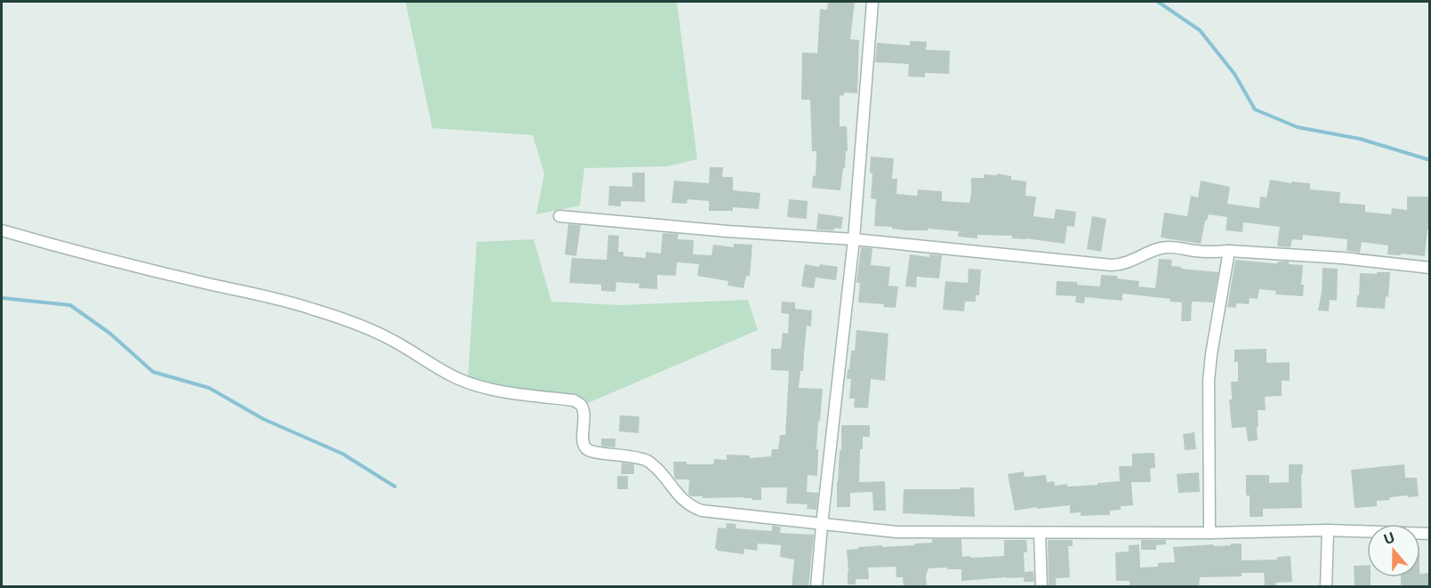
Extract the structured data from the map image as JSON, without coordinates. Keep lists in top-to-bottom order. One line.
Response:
{"north":"top"}
